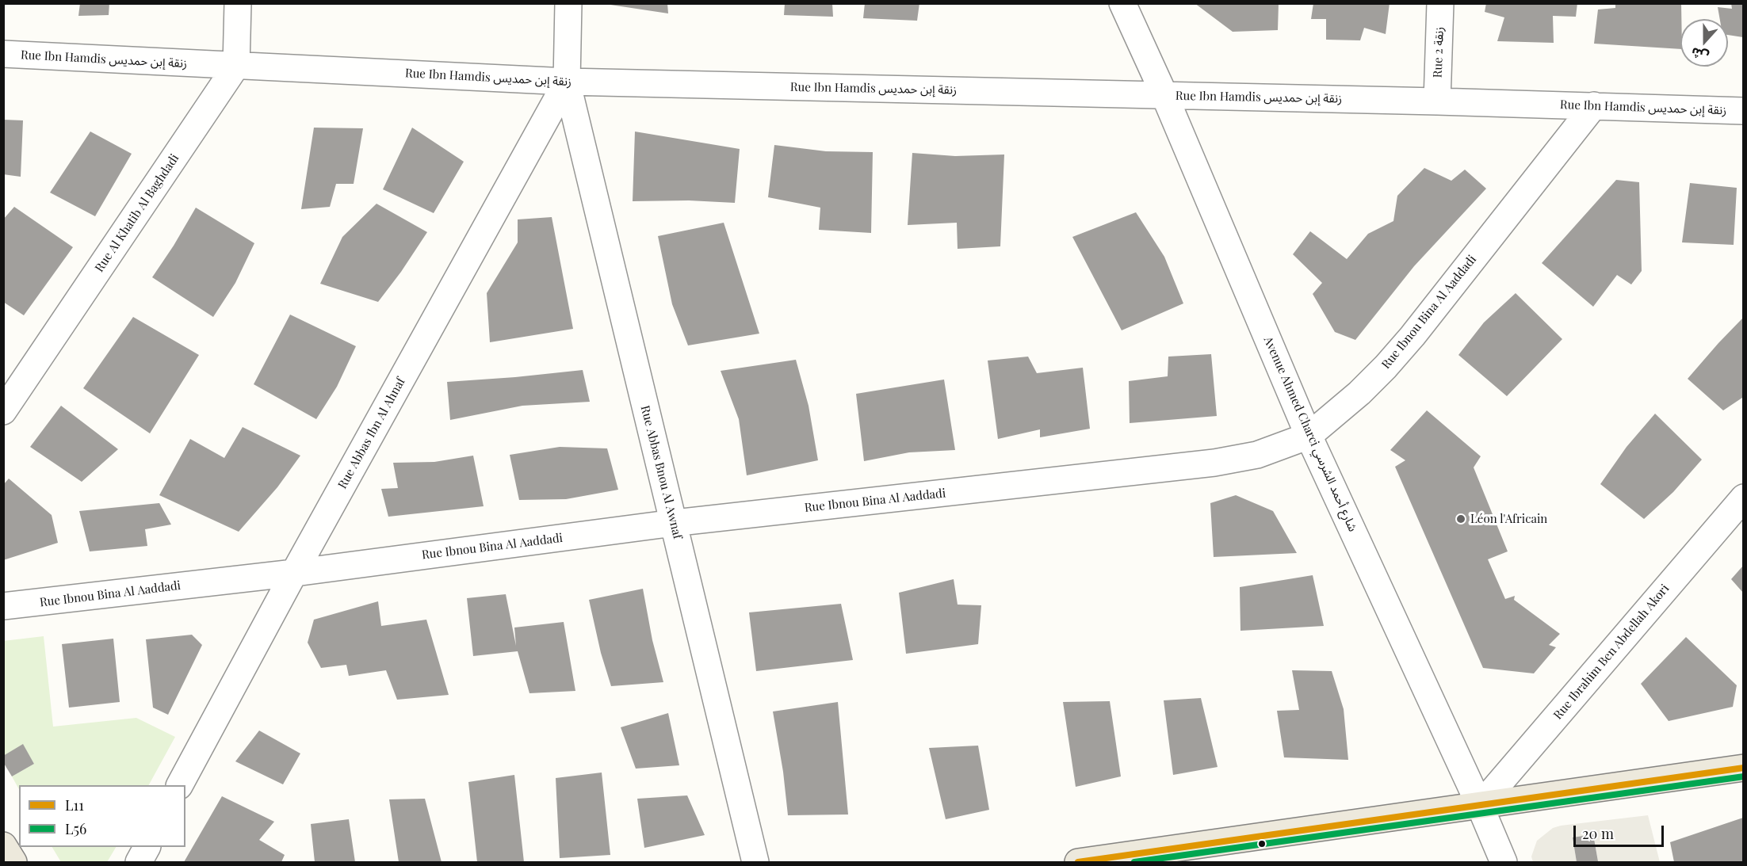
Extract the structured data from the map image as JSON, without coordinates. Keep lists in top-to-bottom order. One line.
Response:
{"streets":{"street":["Rue 2 زنقة","Rue Ibn Hamdis زنقة إبن حمديس","Rue Al Khatib Al Baghdadi","Rue Ibnou Bina Al Aaddadi","Rue Abbas Ibn Al Ahnaf","Avenue Ahmed Charci شارع أحمد الشرسي","Rue Abbas Bnou Al Awnaf","Rue Ibrahim Ben Abdellah Akori"]},"crossings":[["Rue 2 زنقة","Rue Ibn Hamdis زنقة إبن حمديس"],["Rue Ibn Hamdis زنقة إبن حمديس","Rue Al Khatib Al Baghdadi"],["Rue Ibn Hamdis زنقة إبن حمديس","Rue Ibnou Bina Al Aaddadi"],["Rue Ibn Hamdis زنقة إبن حمديس","Rue Abbas Ibn Al Ahnaf"],["Rue Ibn Hamdis زنقة إبن حمديس","Avenue Ahmed Charci شارع أحمد الشرسي"],["Rue Ibn Hamdis زنقة إبن حمديس","Rue Abbas Bnou Al Awnaf"],["Rue Ibnou Bina Al Aaddadi","Rue Abbas Ibn Al Ahnaf"],["Rue Ibnou Bina Al Aaddadi","Avenue Ahmed Charci شارع أحمد الشرسي"],["Rue Ibnou Bina Al Aaddadi","Rue Abbas Bnou Al Awnaf"],["Rue Abbas Ibn Al Ahnaf","Rue Abbas Bnou Al Awnaf"],["Avenue Ahmed Charci شارع أحمد الشرسي","Rue Ibrahim Ben Abdellah Akori"]],"places":["Léon l'Africain"],"lines":["transit line L11","transit line L56"],"legend":["L11","L56"],"scale_bar":"20 m","north":"bottom"}
